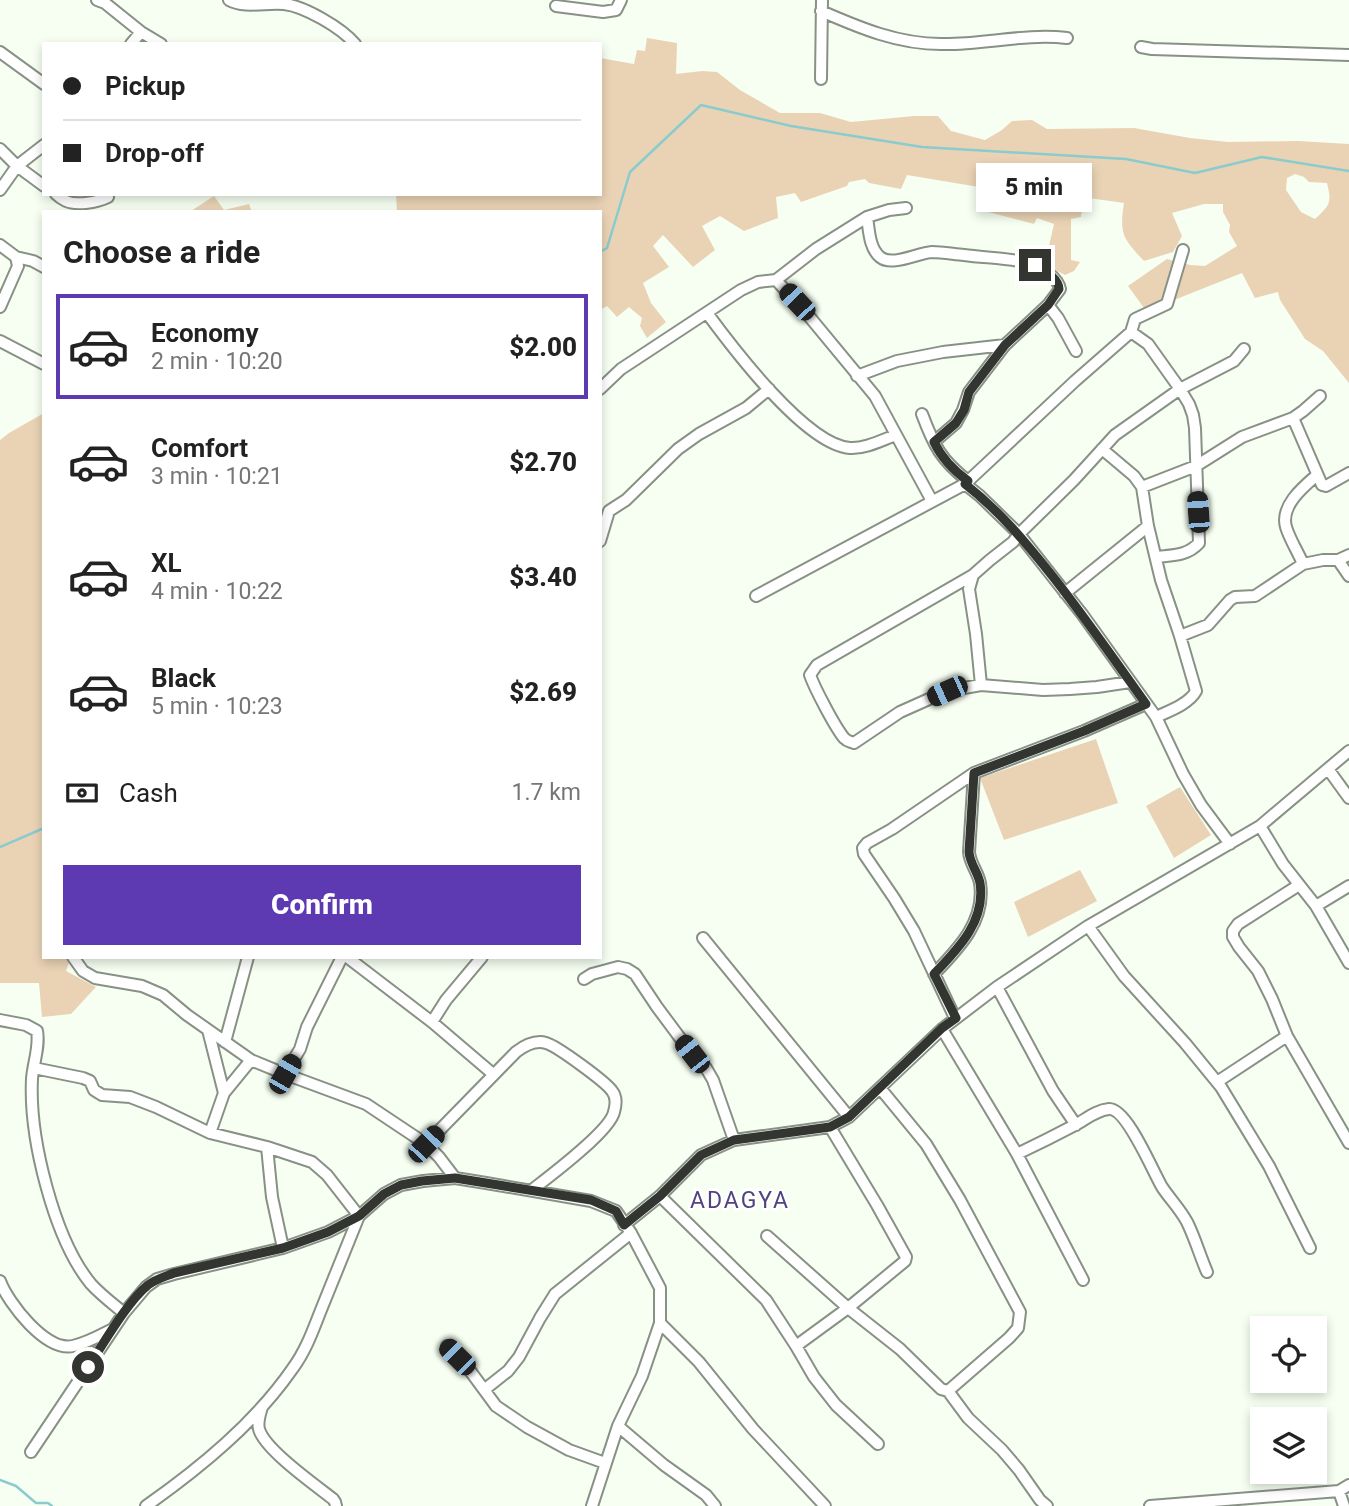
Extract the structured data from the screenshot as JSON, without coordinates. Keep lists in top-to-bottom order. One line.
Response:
{"districts":["ADAGYA"],"page":{"banner":["Pickup","Drop-off"],"bubble":"5 min","heading":"Choose a ride","list":[{"name":"Economy","note":"2 min · 10:20","value":"$2.00"},{"name":"Comfort","note":"3 min · 10:21","value":"$2.70"},{"name":"XL","note":"4 min · 10:22","value":"$3.40"},{"name":"Black","note":"5 min · 10:23","value":"$2.69"}],"pay":["Cash","1.7 km"],"buttons":"Confirm"}}
